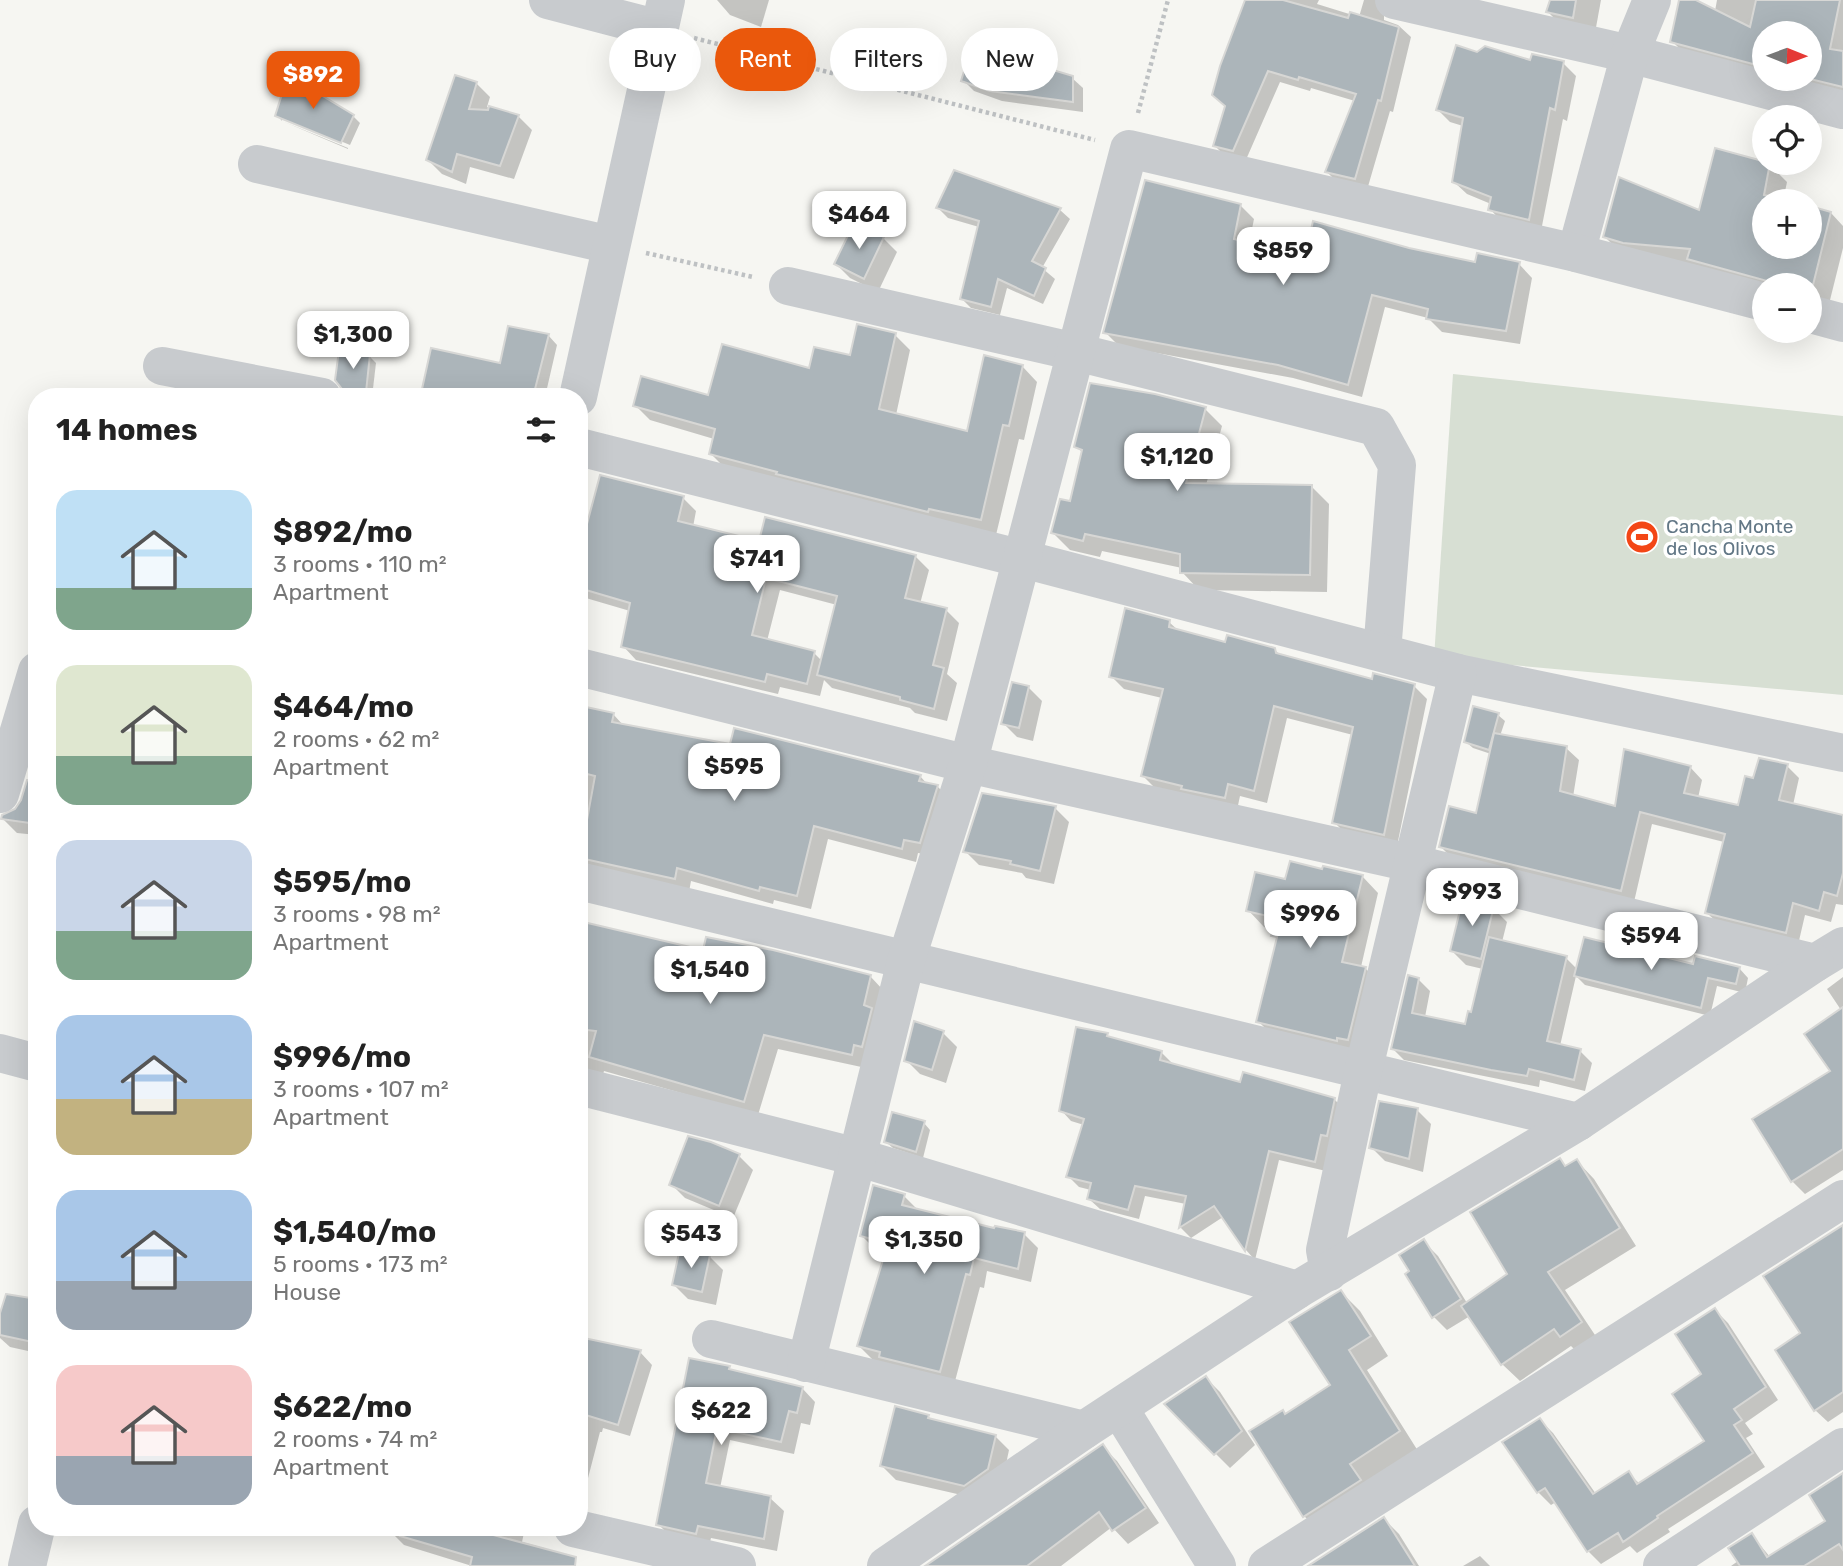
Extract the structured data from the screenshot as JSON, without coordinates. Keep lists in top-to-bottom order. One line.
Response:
{"places":{"sports":["Cancha Monte de los Olivos"]},"north":"right","page":{"map_buttons":["+","−"],"chip":["Buy","Rent","Filters","New"],"price":["$892","$464","$859","$1,300","$1,120","$741","$595","$993","$996","$594","$1,540","$543","$1,350","$622"],"heading":"14 homes","list":[{"name":"$892/mo","note":"3 rooms · 110 m² · Apartment"},{"name":"$464/mo","note":"2 rooms · 62 m² · Apartment"},{"name":"$595/mo","note":"3 rooms · 98 m² · Apartment"},{"name":"$996/mo","note":"3 rooms · 107 m² · Apartment"},{"name":"$1,540/mo","note":"5 rooms · 173 m² · House"},{"name":"$622/mo","note":"2 rooms · 74 m² · Apartment"}]}}
